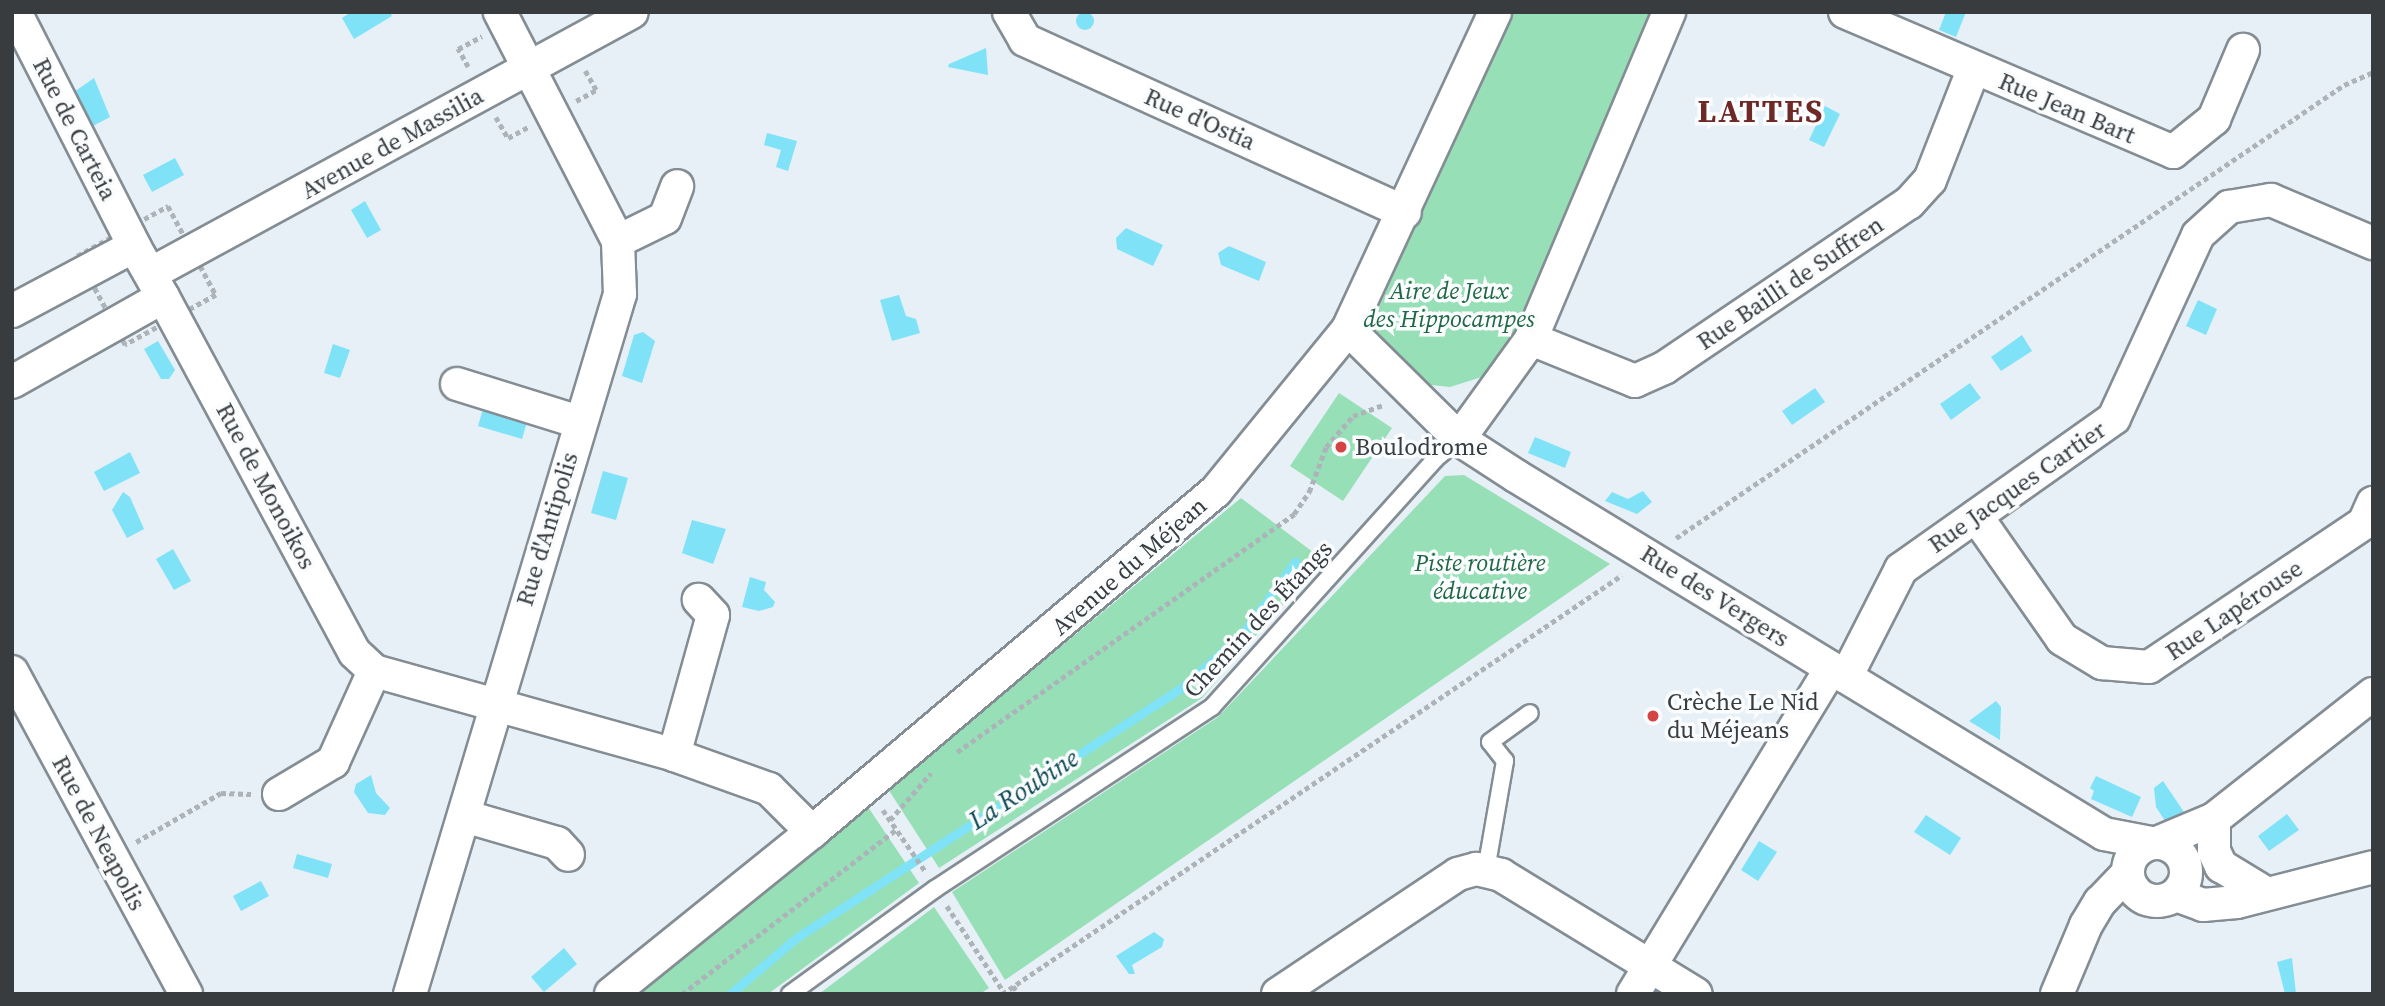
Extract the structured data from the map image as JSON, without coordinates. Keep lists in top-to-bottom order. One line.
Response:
{"streets":{"street":["Rue Jean Bart","Rue d'Ostia","Rue de Carteia","Avenue de Massilia","Rue Bailli de Suffren","Rue de Monoikos","Rue Jacques Cartier","Rue d'Antipolis","Avenue du Méjean","Rue des Vergers","Rue Lapérouse","Rue de Neapolis"],"lane":["Chemin des Étangs"]},"crossings":[["Rue Jean Bart","Rue Bailli de Suffren"],["Rue d'Ostia","Avenue du Méjean"],["Avenue de Massilia","Rue de Monoikos"],["Avenue de Massilia","Rue d'Antipolis"],["Rue Jacques Cartier","Rue des Vergers"],["Rue Jacques Cartier","Rue Lapérouse"],["Avenue du Méjean","Rue des Vergers"],["Rue des Vergers","Chemin des Étangs"]],"districts":["LATTES"],"water":["La Roubine"],"parks":["Aire de Jeux des Hippocampes","Piste routière éducative"],"places":["Boulodrome","Crèche Le Nid du Méjeans"]}
